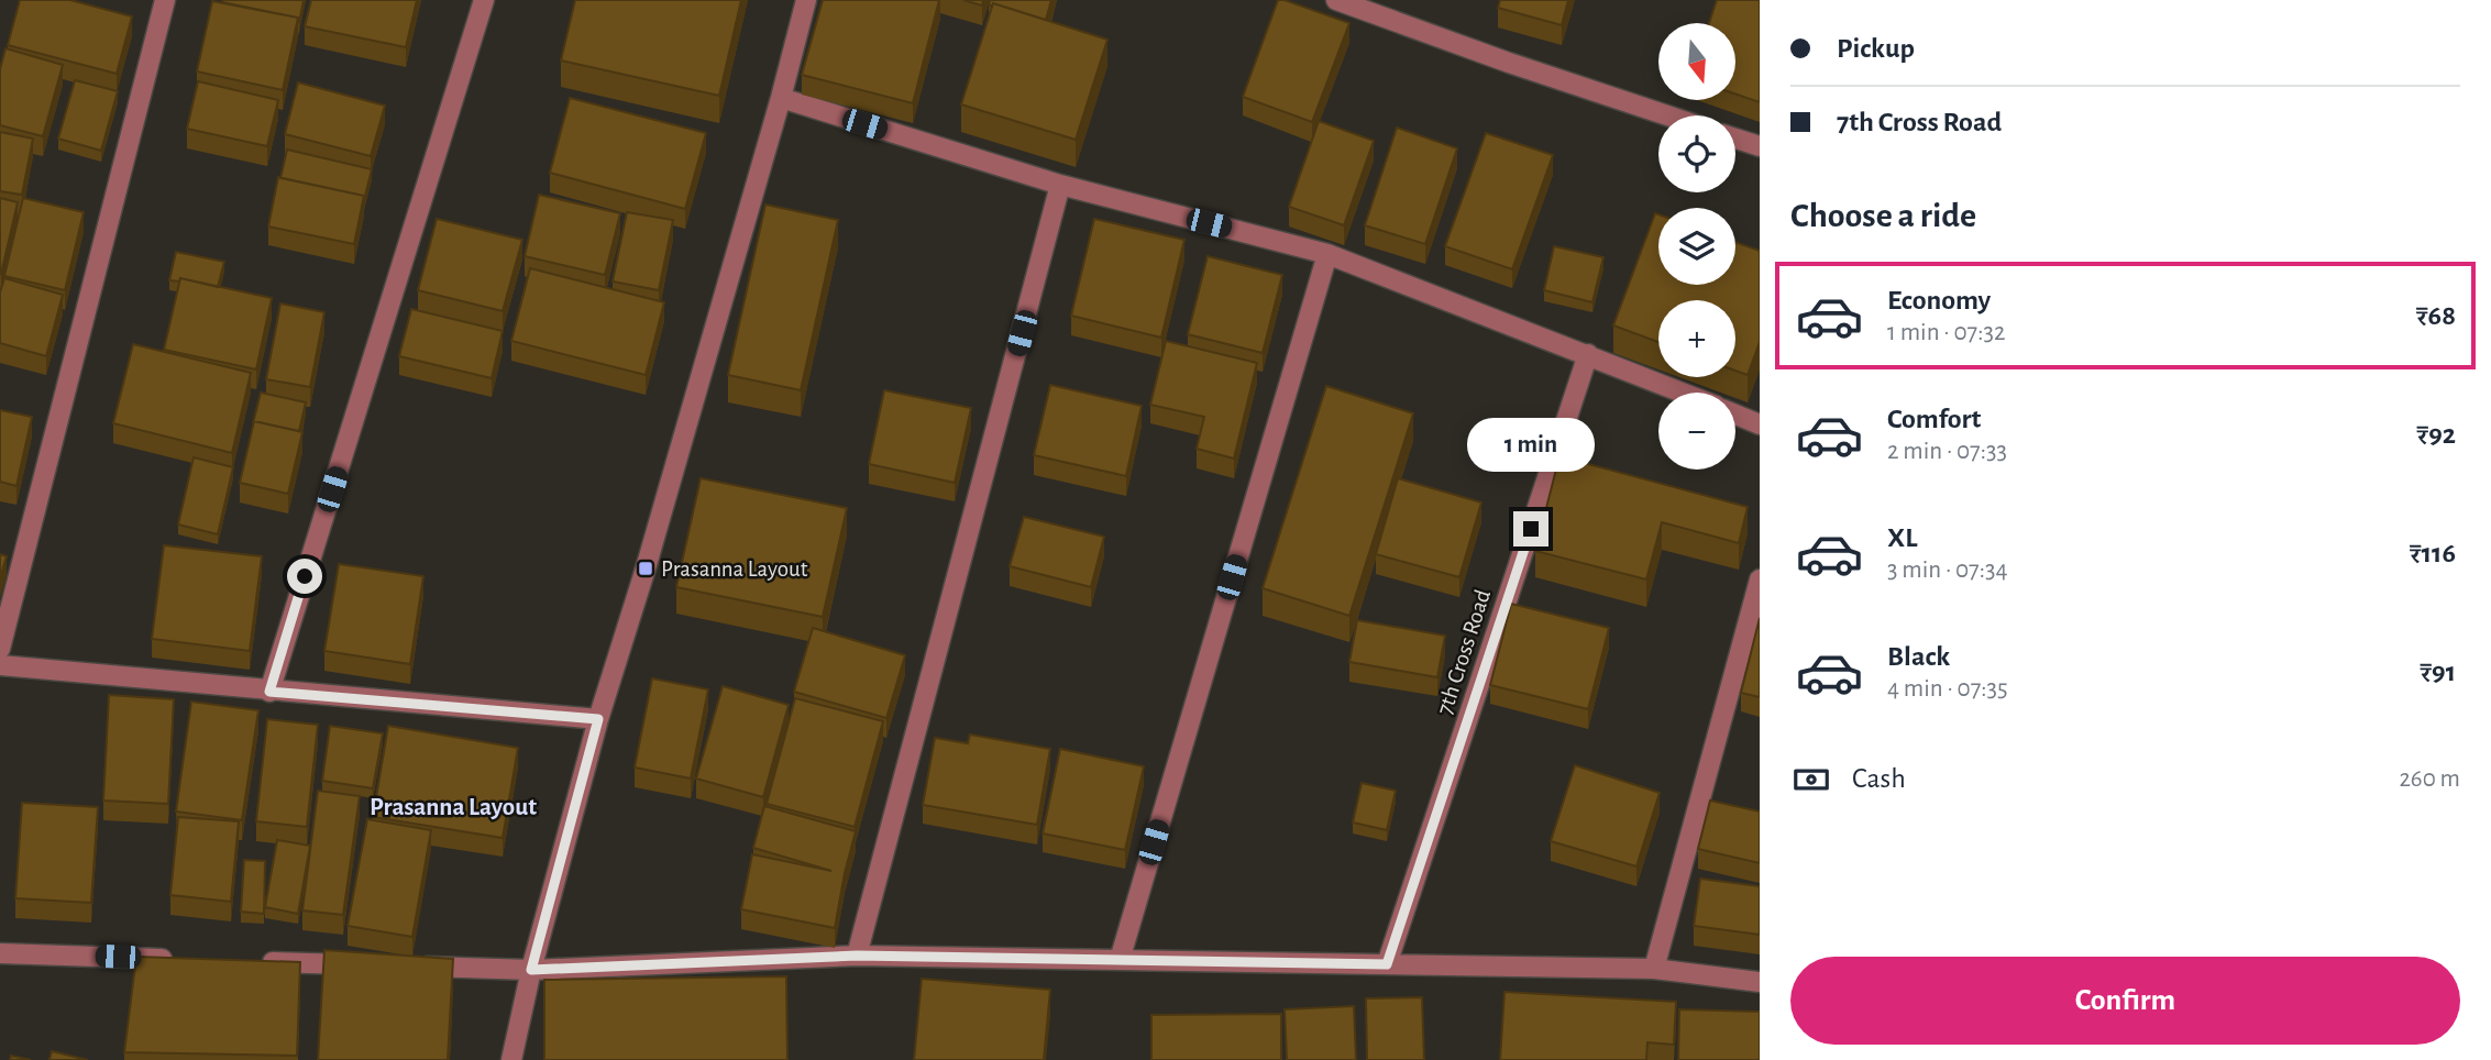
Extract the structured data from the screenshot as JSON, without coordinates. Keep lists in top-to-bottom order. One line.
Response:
{"streets":{"street":["7th Cross Road"]},"districts":["Prasanna Layout"],"places":{"transit":["Prasanna Layout"]},"north":"bottom","page":{"banner":["Pickup","7th Cross Road"],"map_buttons":["+","−"],"heading":"Choose a ride","list":[{"name":"Economy","note":"1 min · 07:32","value":"₹68"},{"name":"Comfort","note":"2 min · 07:33","value":"₹92"},{"name":"XL","note":"3 min · 07:34","value":"₹116"},{"name":"Black","note":"4 min · 07:35","value":"₹91"}],"bubble":"1 min","pay":["Cash","260 m"],"buttons":"Confirm"}}
